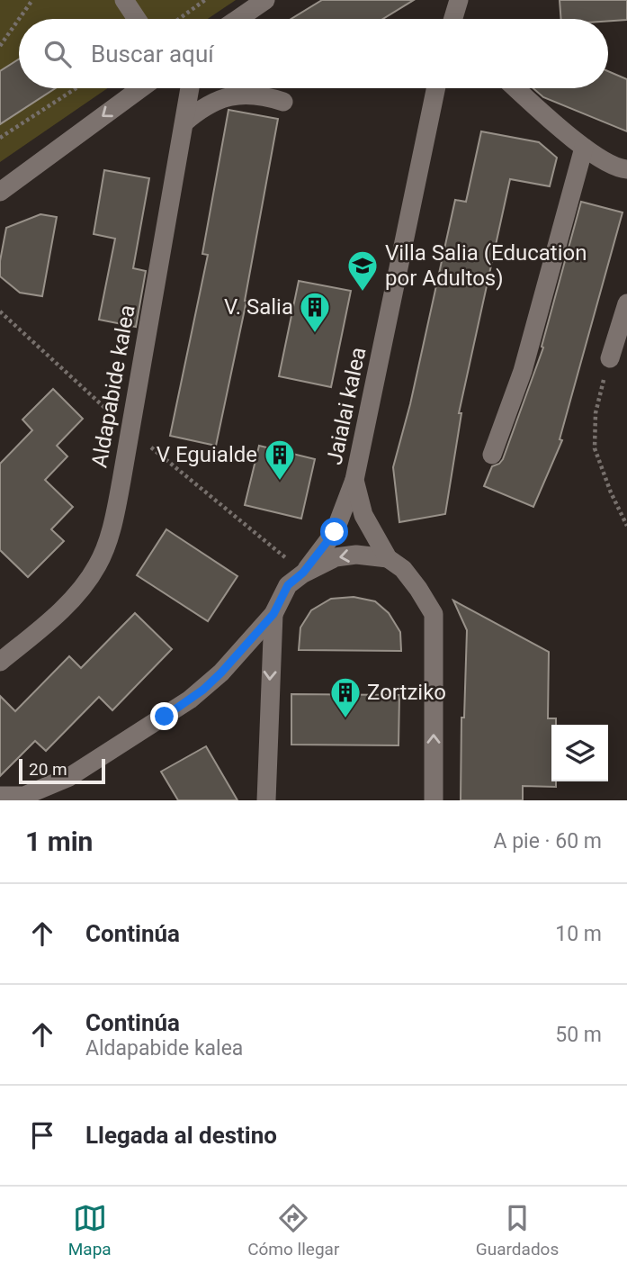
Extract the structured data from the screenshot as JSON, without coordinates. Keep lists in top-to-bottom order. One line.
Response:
{"streets":{"street":["Aldapabide kalea","Jaialai kalea"]},"places":{"school or university":["Villa Salia (Education por Adultos)"],"building":["V. Salia","V Eguialde","Zortziko"]},"scale_bar":"20 m","page":{"search":"Buscar aquí","scale":"20 m","heading":["1 min","A pie · 60 m"],"list":[["Continúa","10 m"],["Continúa","Aldapabide kalea","50 m"],"Llegada al destino"],"nav":["Mapa","Cómo llegar","Guardados"]}}
